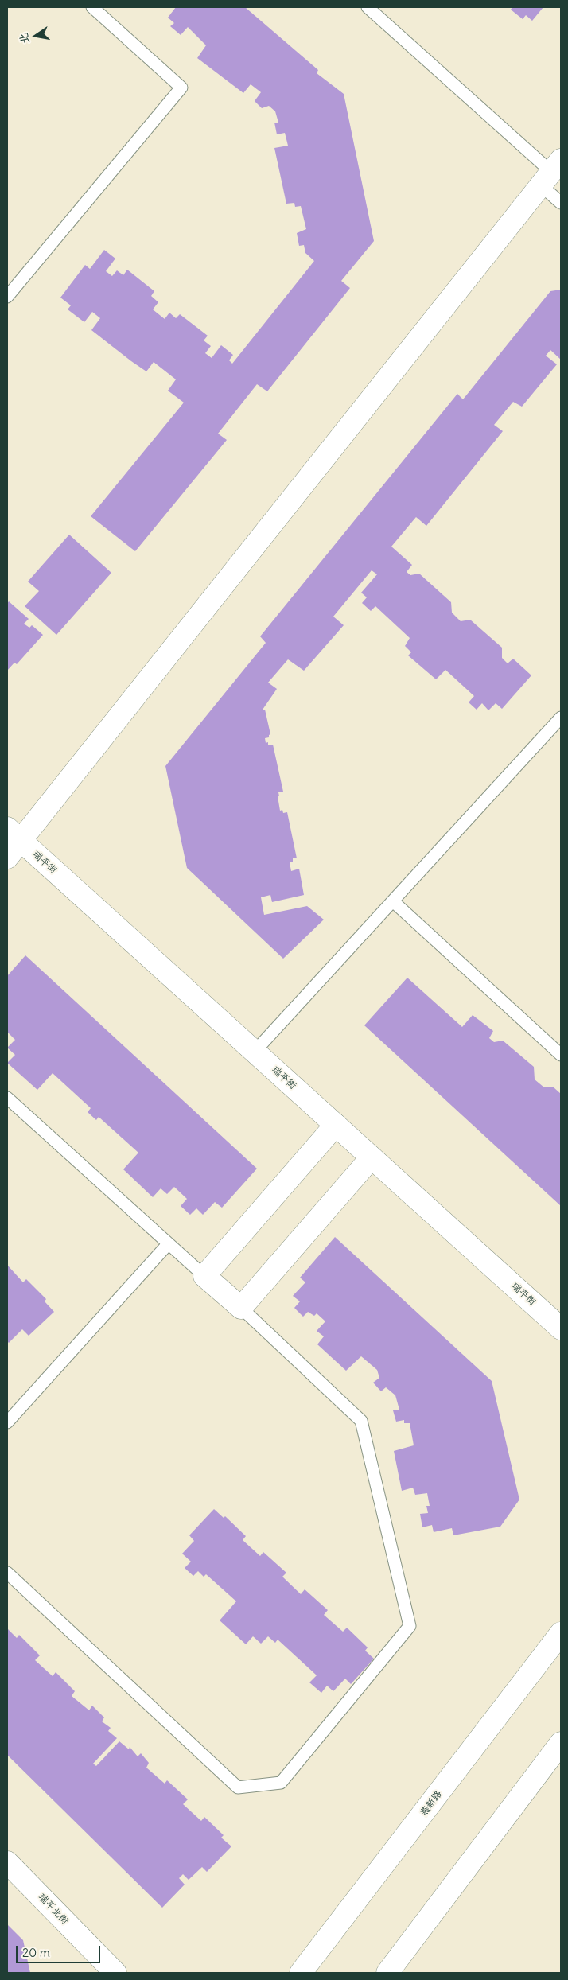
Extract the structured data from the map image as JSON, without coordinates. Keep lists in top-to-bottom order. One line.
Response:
{"streets":{"street":["瑞平街","燕新路","瑞平北街"]},"scale_bar":"20 m","north":"left"}
